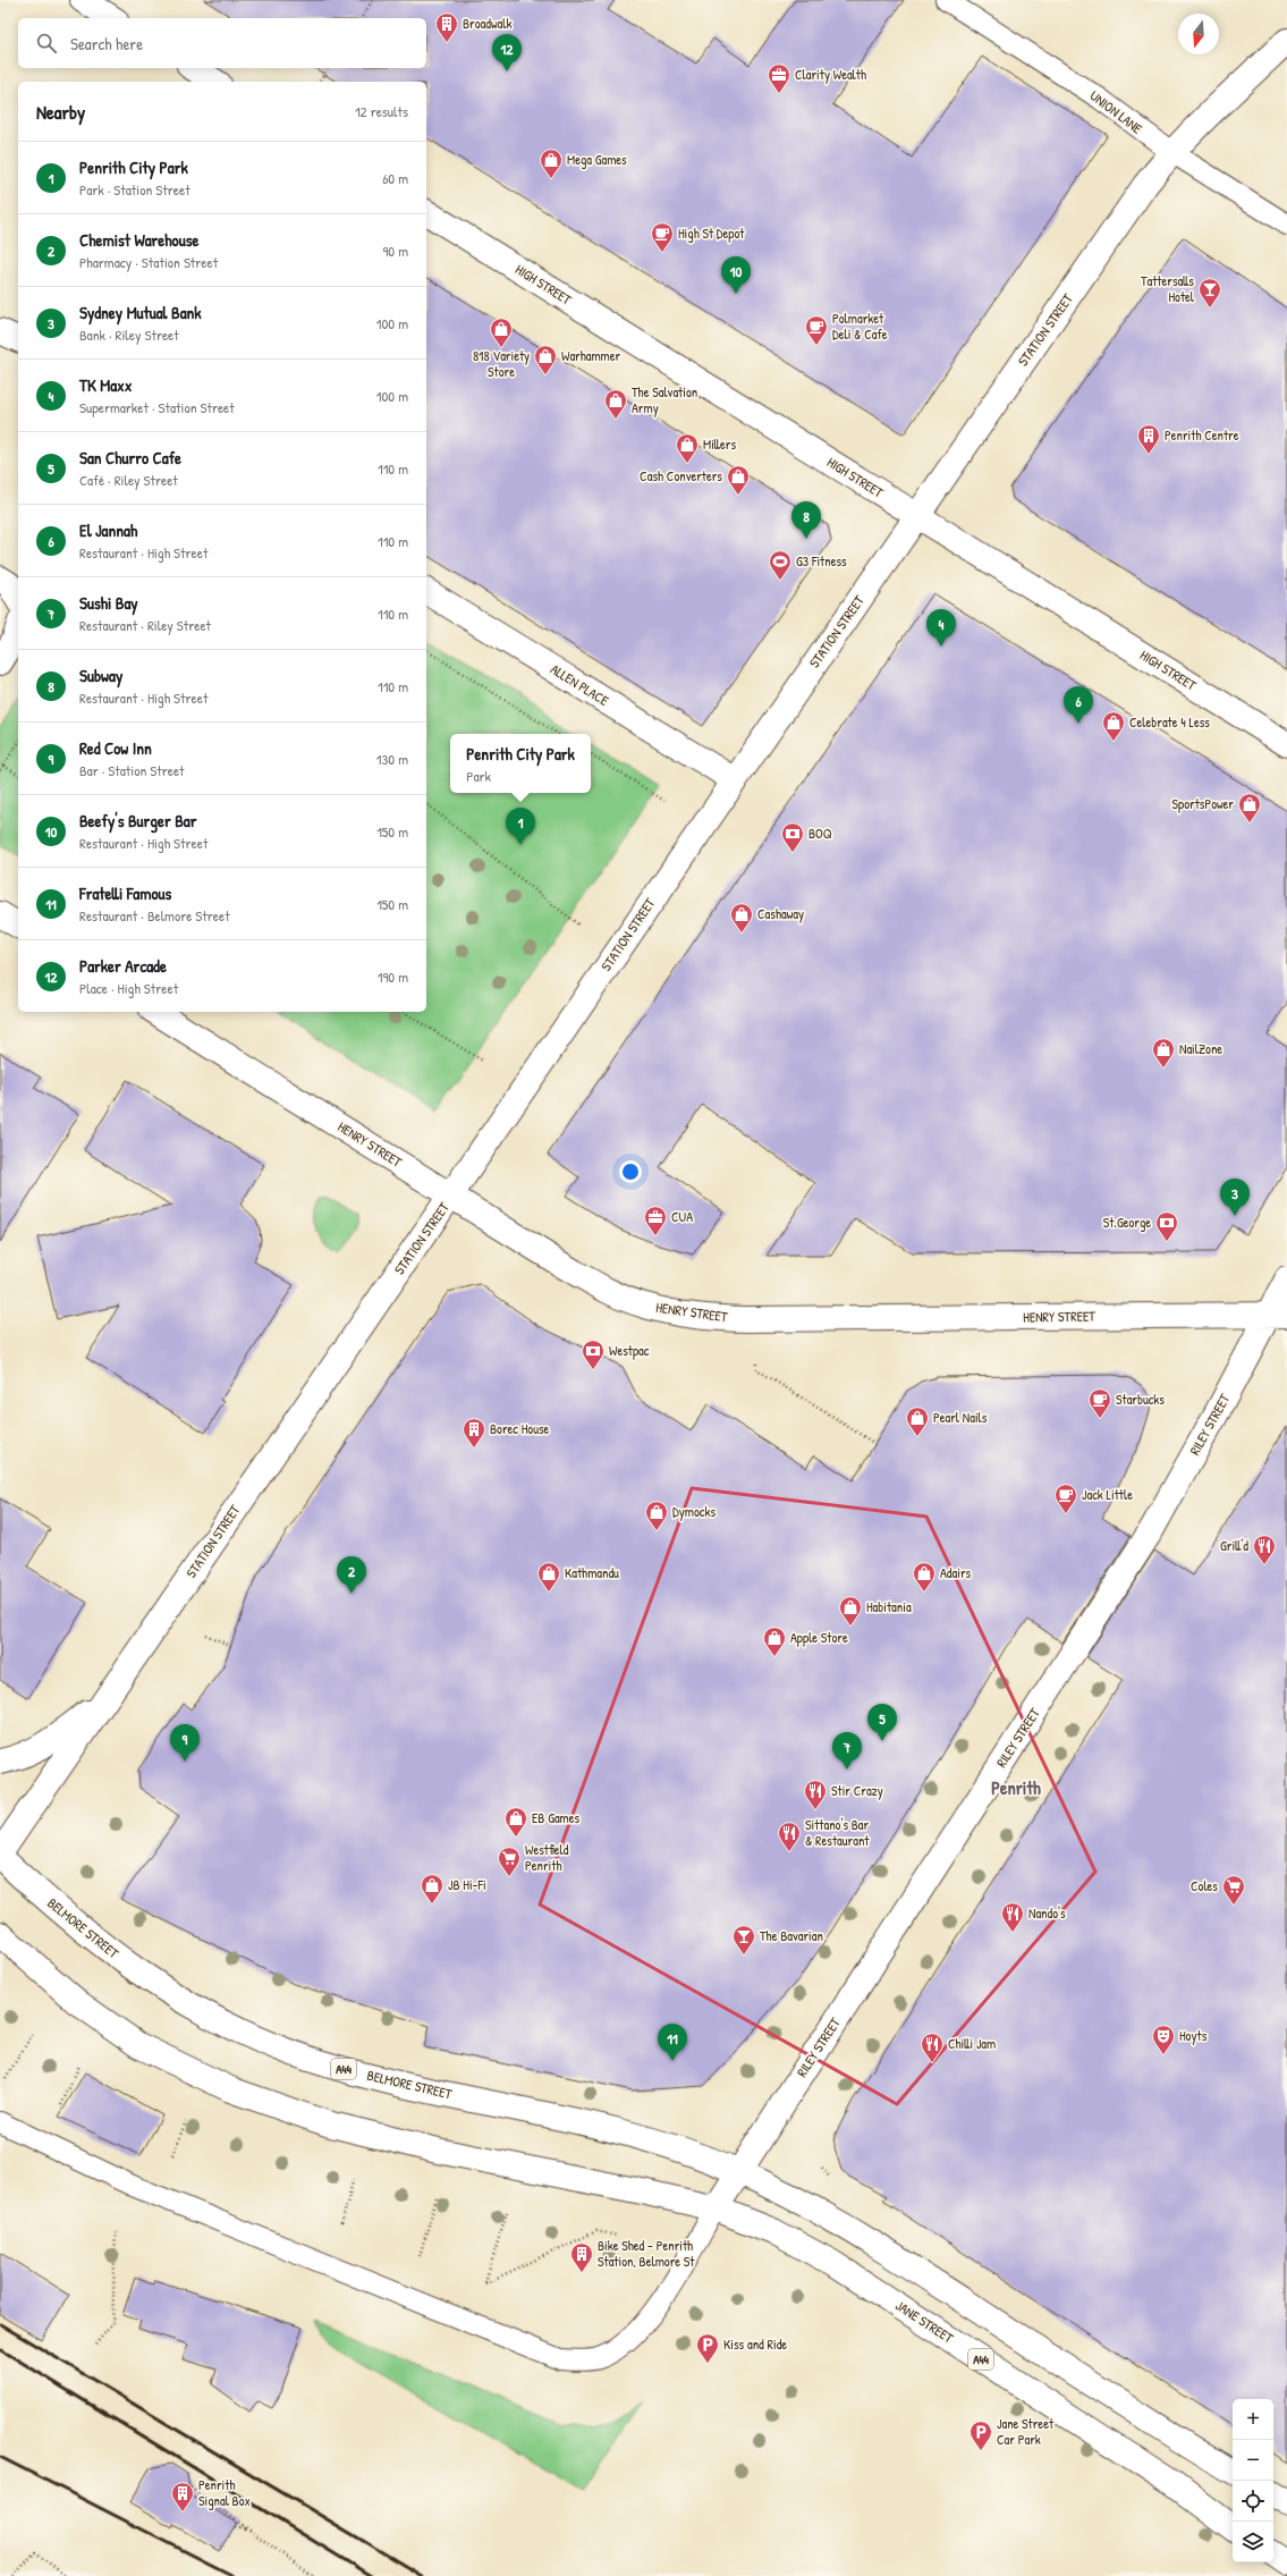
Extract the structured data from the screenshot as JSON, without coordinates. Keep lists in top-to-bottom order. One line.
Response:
{"streets":{"main road":["HIGH STREET","STATION STREET","ALLEN PLACE","HENRY STREET","RILEY STREET","BELMORE STREET","A44","JANE STREET"],"lane":["UNION LANE"]},"crossings":[["UNION LANE","STATION STREET"],["HIGH STREET","STATION STREET"],["STATION STREET","ALLEN PLACE"],["STATION STREET","HENRY STREET"],["STATION STREET","BELMORE STREET"],["HENRY STREET","RILEY STREET"],["RILEY STREET","BELMORE STREET"],["RILEY STREET","A44"],["RILEY STREET","JANE STREET"],["BELMORE STREET","A44"],["A44","JANE STREET"]],"districts":["Penrith"],"places":{"building":["Broadwalk","Penrith Centre","Borec House","Bike Shed - Penrith Station, Belmore St","Penrith Signal Box"],"office":["Clarity Wealth","CUA"],"shop":["Mega Games","818 Variety Store","Warhammer","The Salvation Army","Millers","Cash Converters","Celebrate 4 Less","SportsPower","Cashaway","NailZone","Pearl Nails","Dymocks","Kathmandu","Adairs","Habitania","Apple Store","EB Games","JB Hi-Fi"],"cafe":["High St Depot","Polmarket Deli & Cafe","Starbucks","Jack Little"],"bar":["Tattersalls Hotel","The Bavarian"],"sports":["G3 Fitness"],"bank":["BOQ","St.George","Westpac"],"restaurant":["Grill'd","Stir Crazy","Sittano's Bar & Restaurant","Nando's","Chilli Jam"],"supermarket":["Westfield Penrith","Coles"],"theatre":["Hoyts"],"parking":["Kiss and Ride","Jane Street Car Park"]},"north":"bottom","page":{"search":"Search here","pins":["12","10","8","4","6","1","3","2","5","9","7","11"],"heading":["Nearby","12 results"],"list":[{"mark":"1","name":"Penrith City Park","note":"Park · Station Street","value":"60 m"},{"mark":"2","name":"Chemist Warehouse","note":"Pharmacy · Station Street","value":"90 m"},{"mark":"3","name":"Sydney Mutual Bank","note":"Bank · Riley Street","value":"100 m"},{"mark":"4","name":"TK Maxx","note":"Supermarket · Station Street","value":"100 m"},{"mark":"5","name":"San Churro Cafe","note":"Café · Riley Street","value":"110 m"},{"mark":"6","name":"El Jannah","note":"Restaurant · High Street","value":"110 m"},{"mark":"7","name":"Sushi Bay","note":"Restaurant · Riley Street","value":"110 m"},{"mark":"8","name":"Subway","note":"Restaurant · High Street","value":"110 m"},{"mark":"9","name":"Red Cow Inn","note":"Bar · Station Street","value":"130 m"},{"mark":"10","name":"Beefy's Burger Bar","note":"Restaurant · High Street","value":"150 m"},{"mark":"11","name":"Fratelli Famous","note":"Restaurant · Belmore Street","value":"150 m"},{"mark":"12","name":"Parker Arcade","note":"Place · High Street","value":"190 m"}],"popup":["Penrith City Park","Park"],"map_buttons":["+","−"]}}
